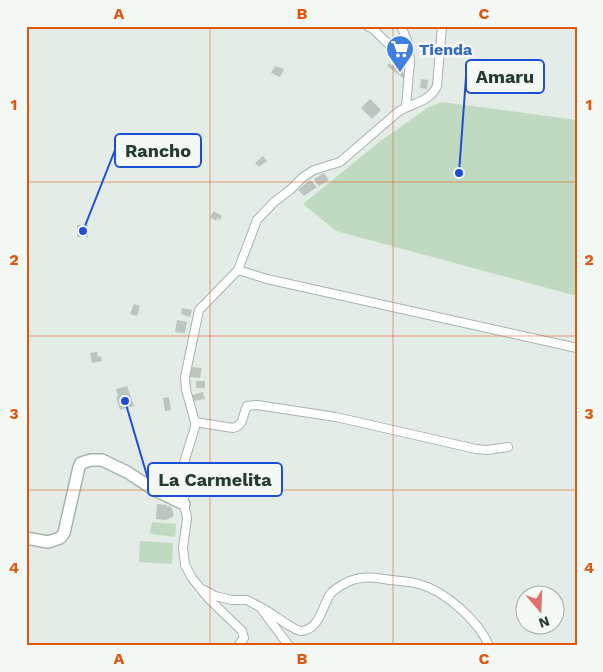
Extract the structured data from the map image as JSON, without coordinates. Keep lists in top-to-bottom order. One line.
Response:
{"places":{"supermarket":["Tienda"],"other":["Amaru","Rancho","La Carmelita"]},"north":"bottom","grid":{"columns":["A","B","C"],"rows":["1","2","3","4"]}}
